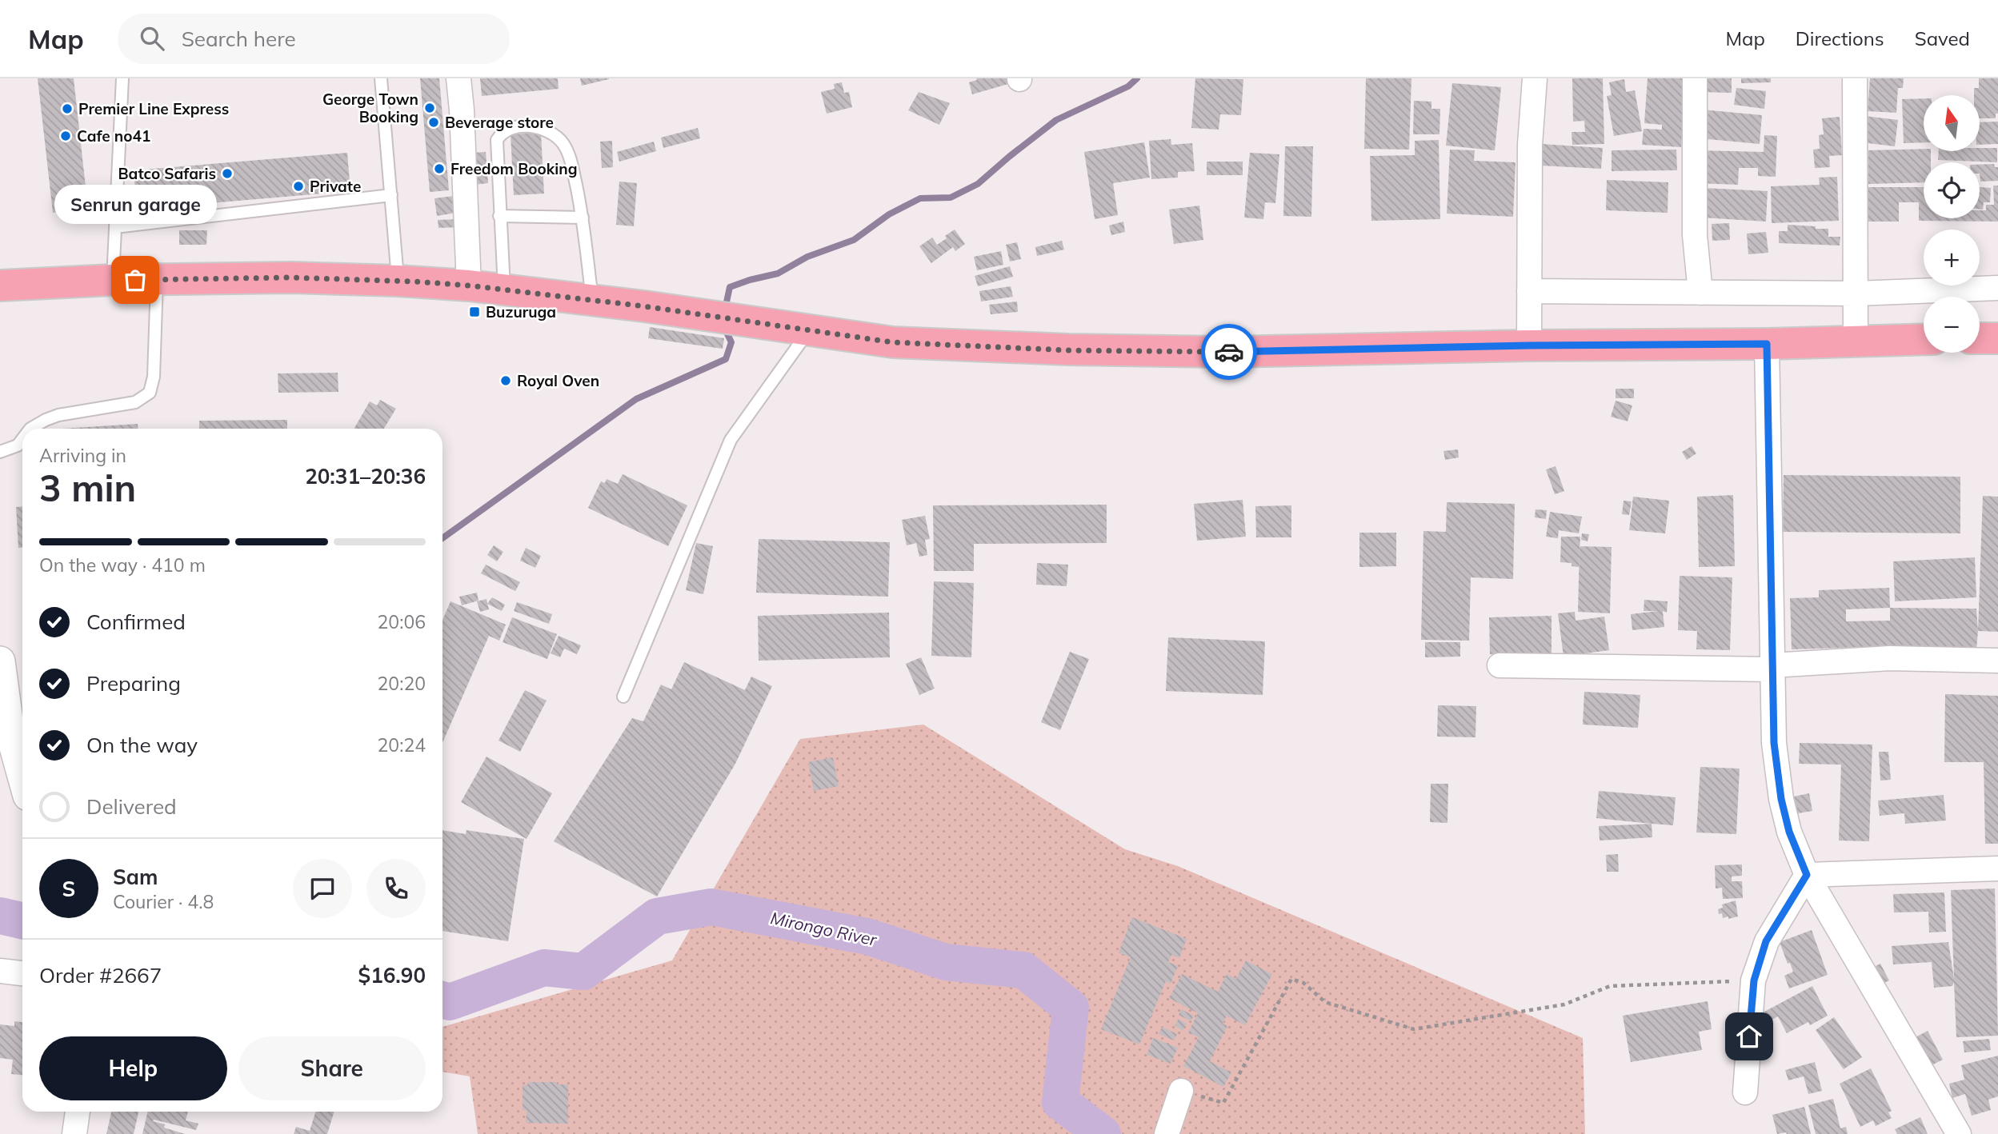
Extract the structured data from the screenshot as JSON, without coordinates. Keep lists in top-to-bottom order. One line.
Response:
{"water":["Mirongo River"],"places":{"other":["George Town Booking","Premier Line Express","Beverage store","Cafe no41","Freedom Booking","Batco Safaris","Private","Senrun garage","Royal Oven"],"transit":["Buzuruga"]},"north":"top","page":{"header":"Map","search":"Search here","nav":["Map","Directions","Saved"],"map_buttons":["+","−"],"bubble":"Senrun garage","heading":["3 min","Arriving in","20:31–20:36"],"panel":["Sam","Courier · 4.8","Order #2667","$16.90"],"bar":"On the way · 410 m","list":[["Confirmed","20:06"],["Preparing","20:20"],["On the way","20:24"],"Delivered"],"round":"S","buttons":["Help","Share"]}}
